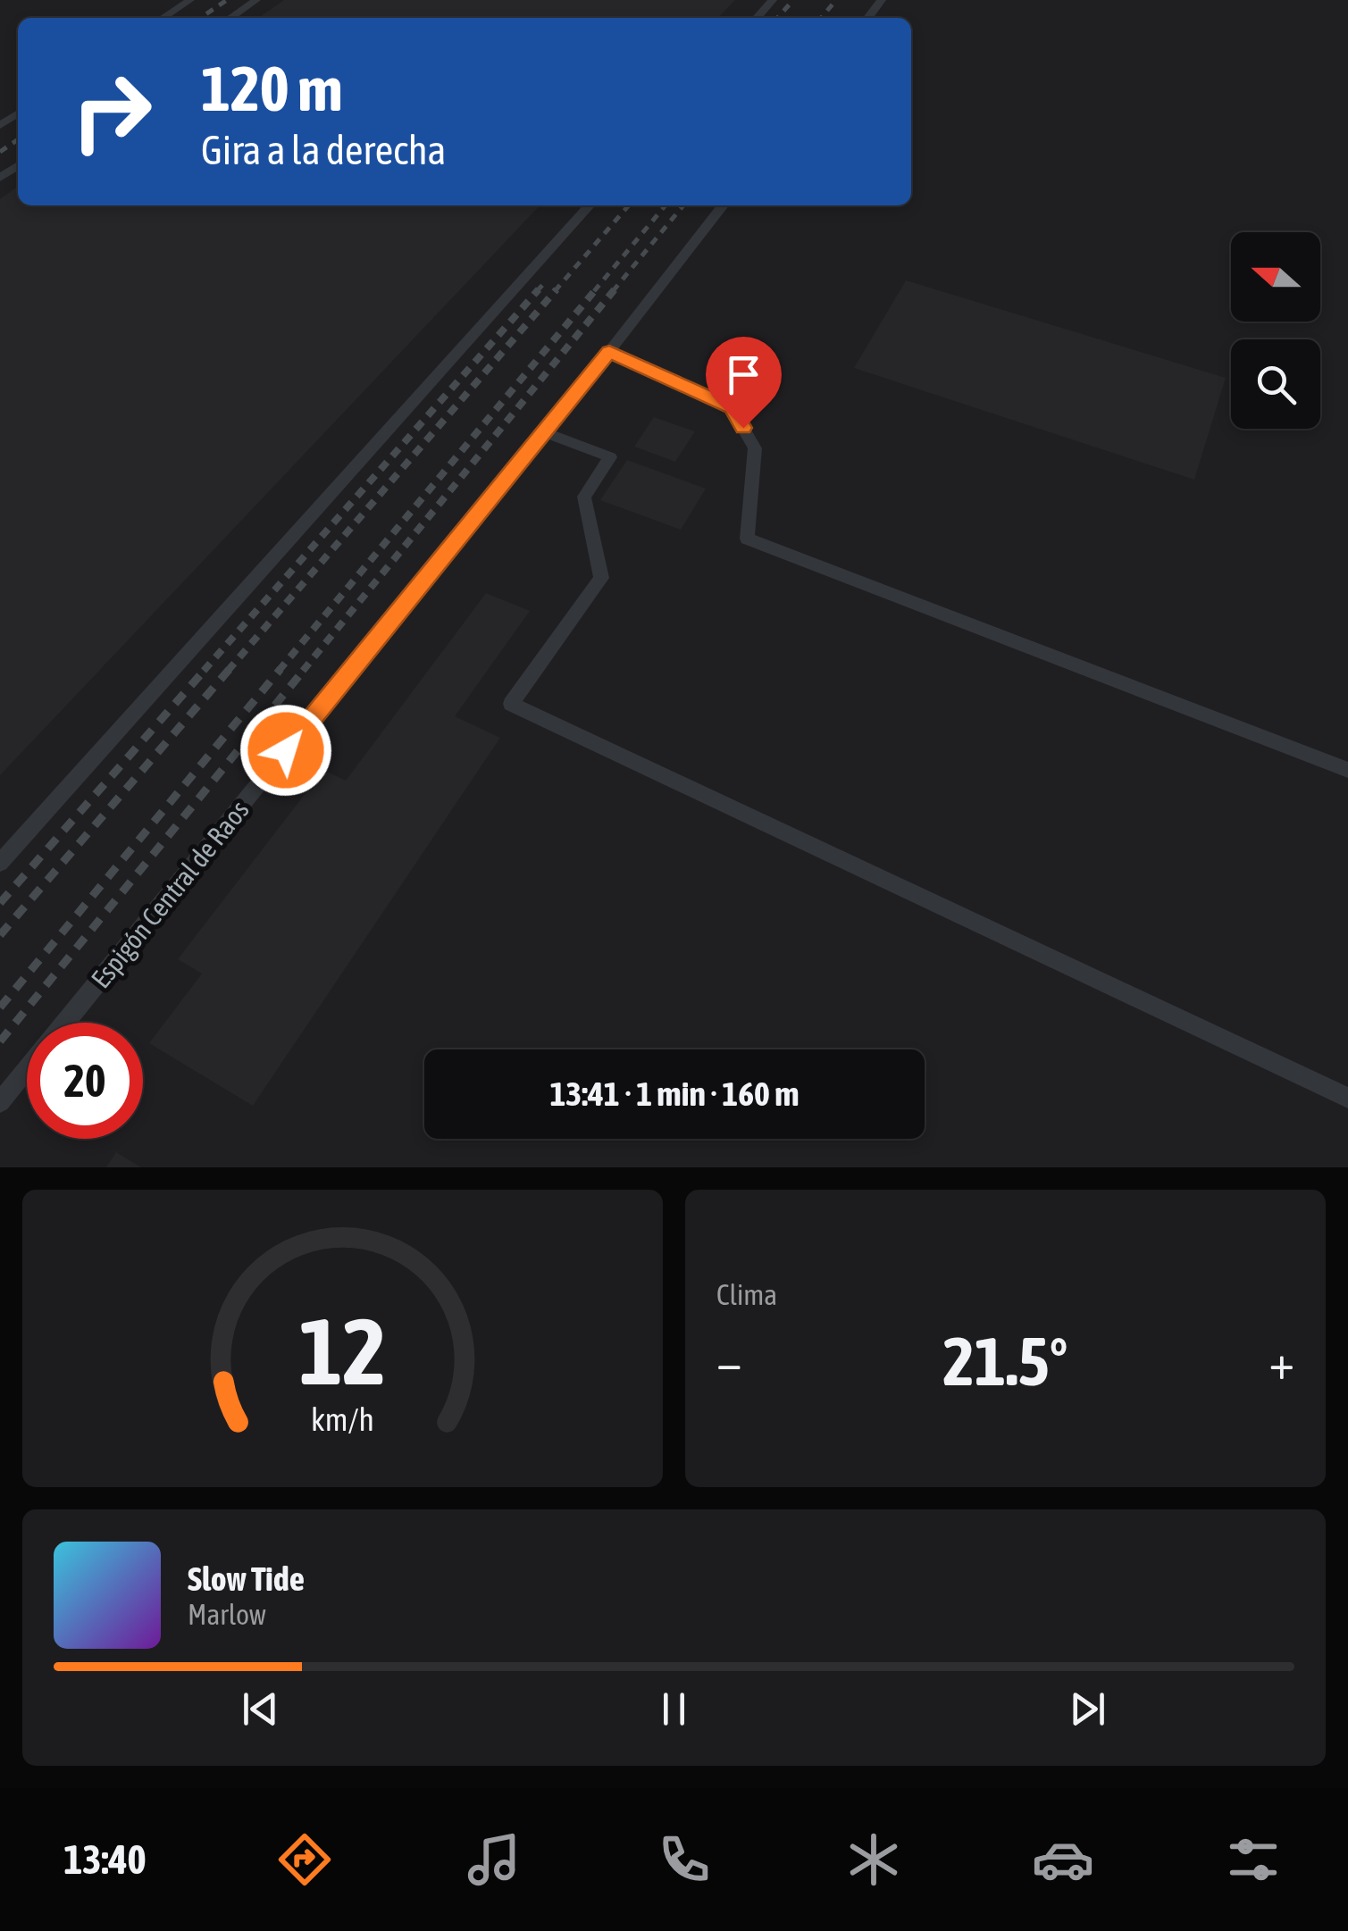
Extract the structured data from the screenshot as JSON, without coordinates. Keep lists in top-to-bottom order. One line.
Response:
{"streets":{"lane":["Espigón Central de Raos"]},"north":"left","page":{"turn":["120 m","Gira a la derecha"],"limit":"20","trip":"13:41 · 1 min · 160 m","tile":"Clima","heat":["−","21.5°","+"],"song":["Slow Tide","Marlow"],"tabs":"13:40","gauge":["12","km/h"]}}
